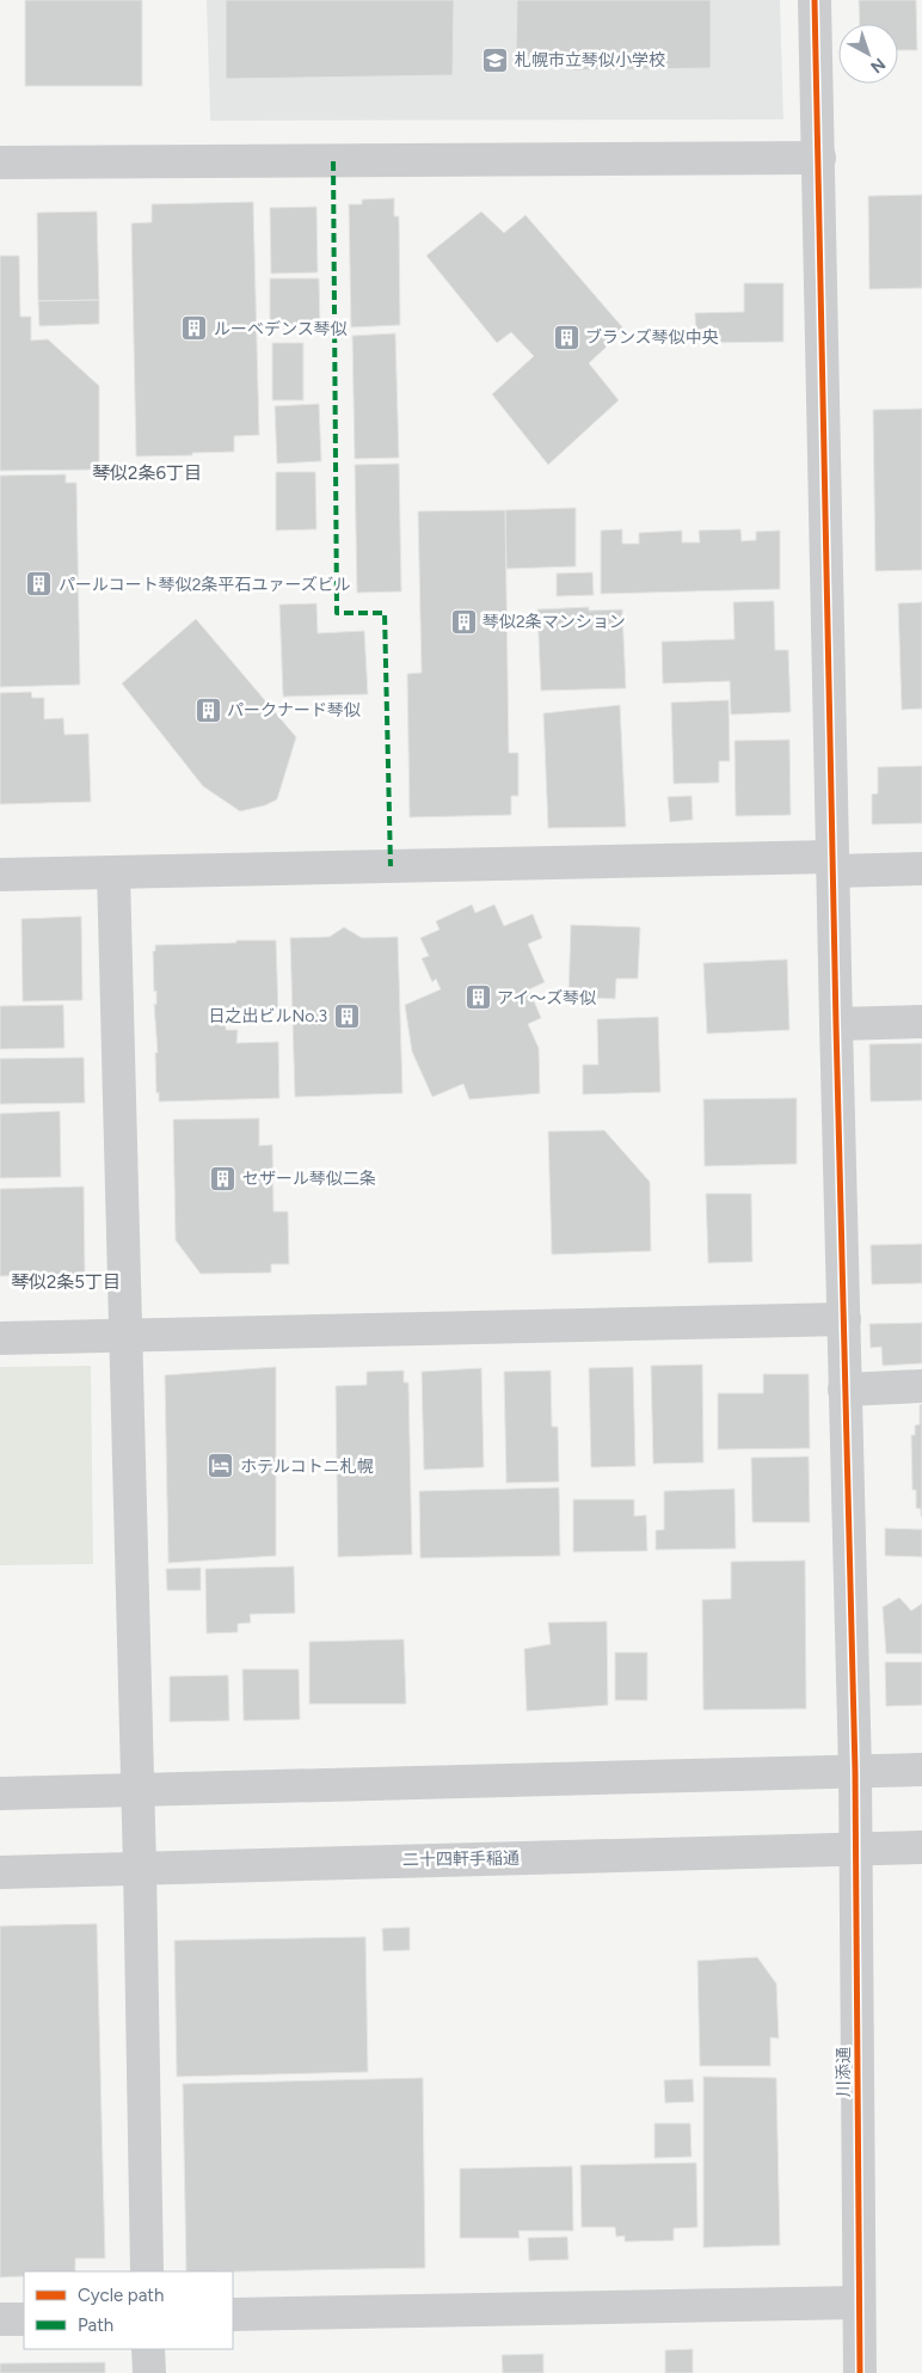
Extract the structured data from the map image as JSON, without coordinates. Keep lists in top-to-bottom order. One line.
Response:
{"streets":{"street":["二十四軒手稲通","川添通"]},"crossings":[["二十四軒手稲通","川添通"]],"districts":["琴似2条6丁目","琴似2条5丁目"],"places":{"school or university":["札幌市立琴似小学校"],"building":["ルーベデンス琴似","ブランズ琴似中央","パールコート琴似2条平石ユァーズビル","琴似2条マンション","パークナード琴似","アイ～ズ琴似","日之出ビルNo.3","セザール琴似二条"],"hotel":["ホテルコトニ札幌"]},"legend":["Cycle path","Path"],"north":"bottom right"}
